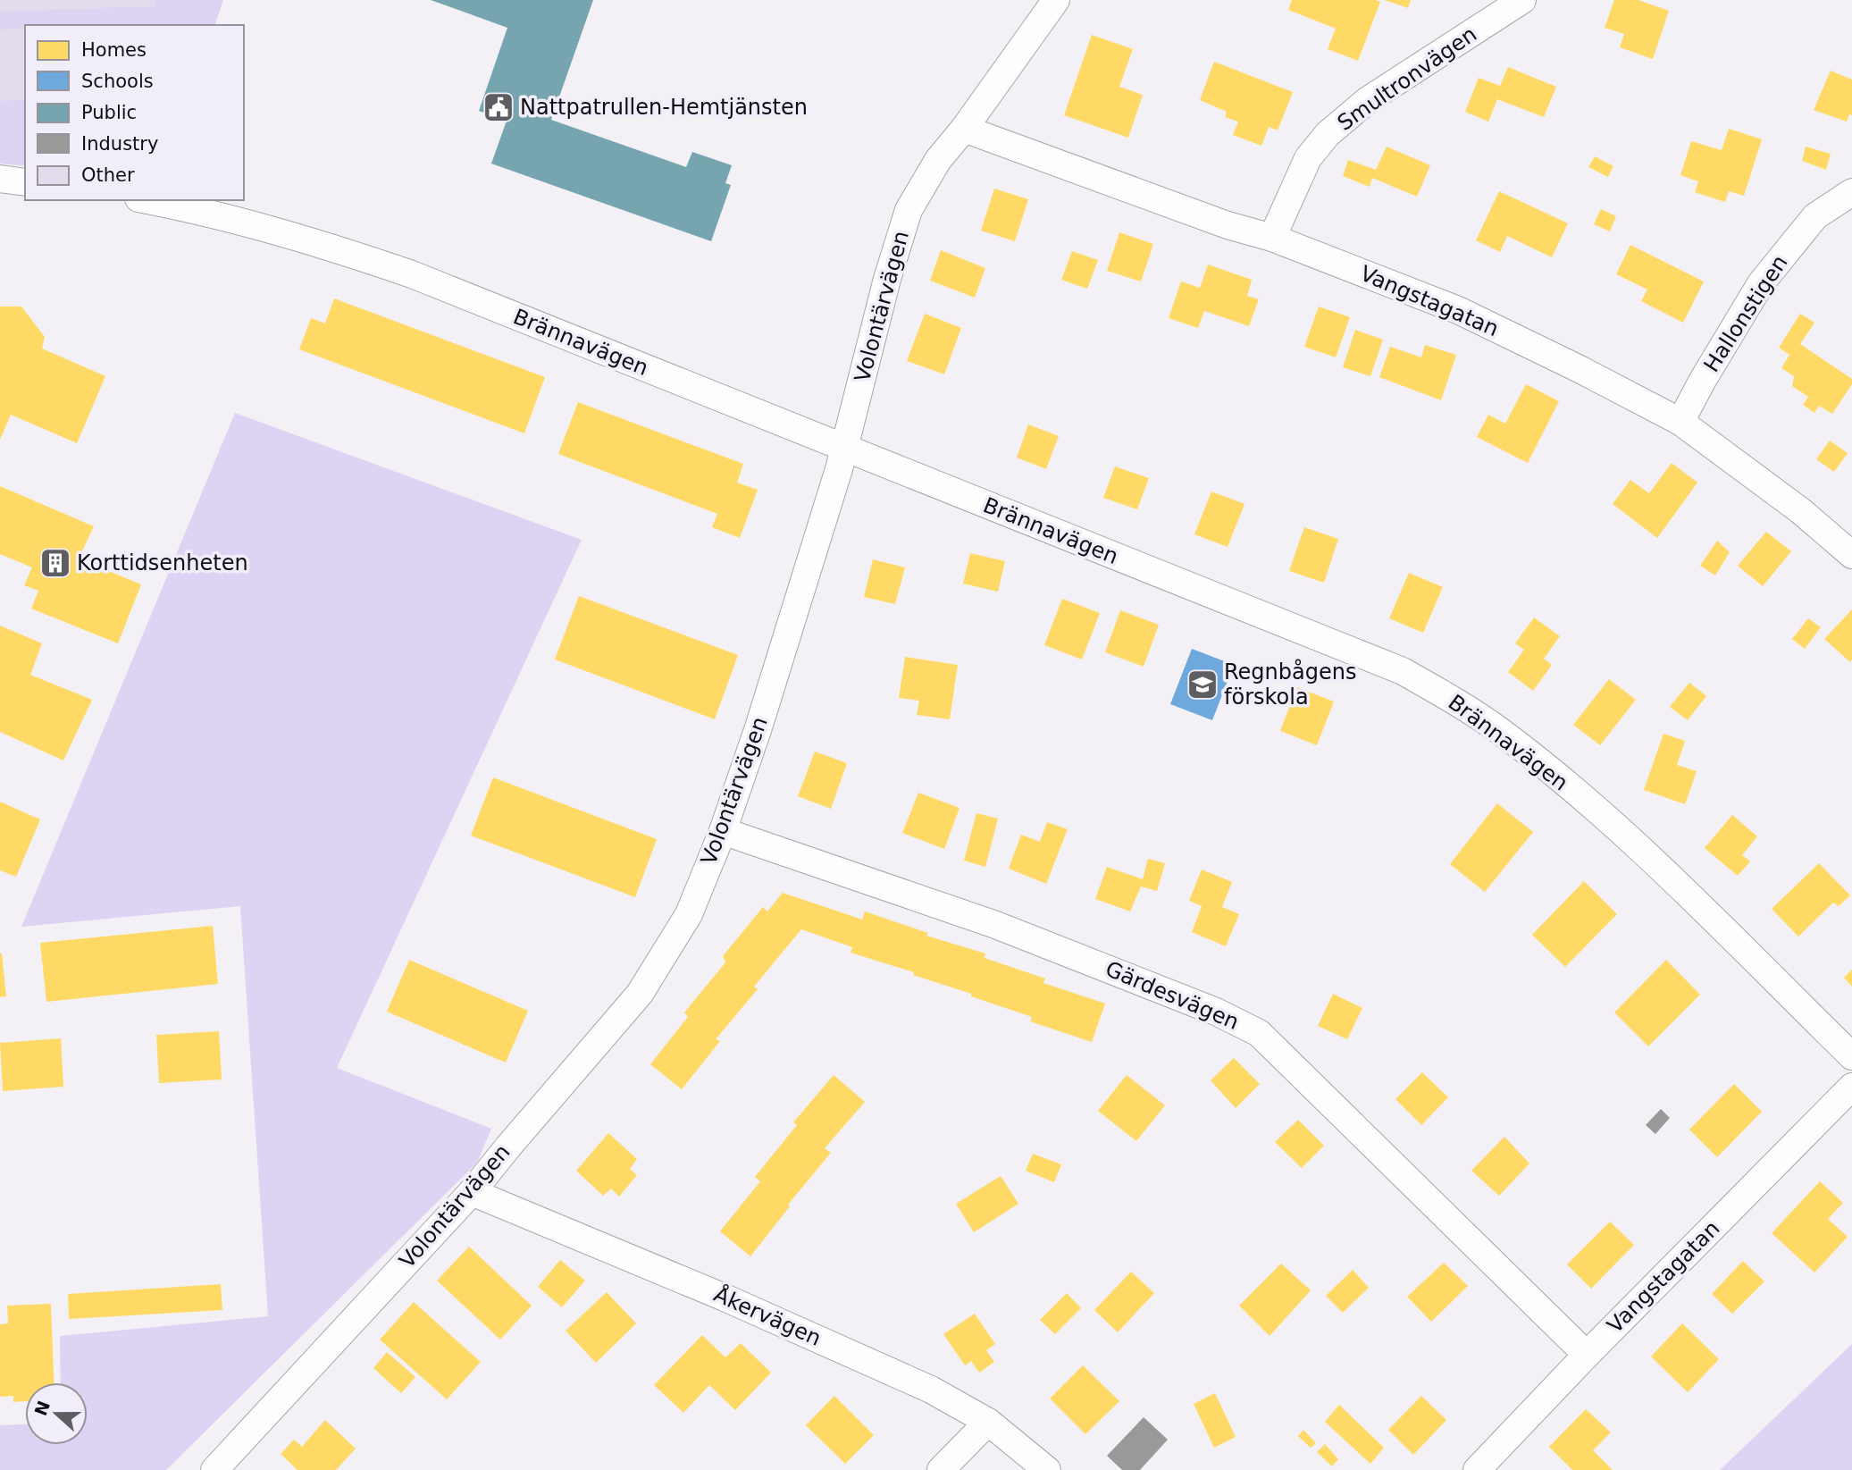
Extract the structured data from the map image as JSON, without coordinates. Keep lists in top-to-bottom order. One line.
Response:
{"streets":{"street":["Smultronvägen","Vangstagatan","Volontärvägen","Hallonstigen","Brännavägen","Gärdesvägen","Åkervägen"]},"crossings":[["Smultronvägen","Vangstagatan"],["Vangstagatan","Volontärvägen"],["Vangstagatan","Hallonstigen"],["Vangstagatan","Gärdesvägen"],["Volontärvägen","Brännavägen"],["Volontärvägen","Gärdesvägen"],["Volontärvägen","Åkervägen"]],"places":{"public building":["Nattpatrullen-Hemtjänsten"],"building":["Korttidsenheten"],"school or university":["Regnbågens förskola"]},"legend":["Homes","Schools","Public","Industry","Other"],"north":"left"}
